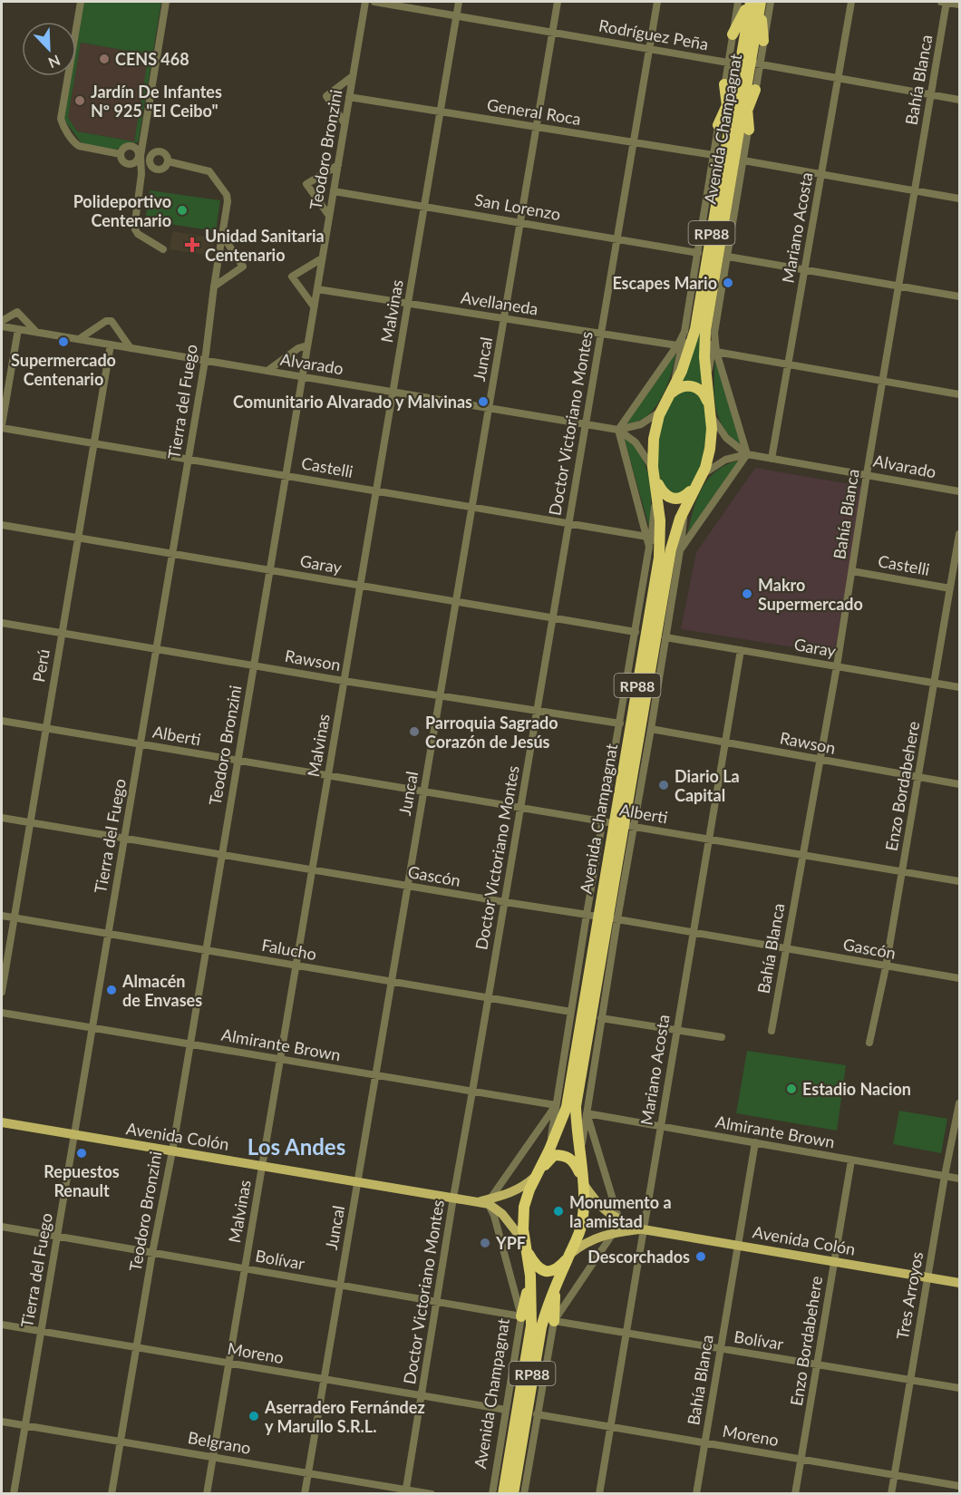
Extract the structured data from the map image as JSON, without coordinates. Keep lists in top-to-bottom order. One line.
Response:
{"streets":{"highway":["Avenida Champagnat","RP88","Avenida Colón"],"street":["Rodríguez Peña","Bahía Blanca","General Roca","Teodoro Bronzini","San Lorenzo","Mariano Acosta","Avellaneda","Malvinas","Juncal","Alvarado","Tierra del Fuego","Doctor Victoriano Montes","Castelli","Garay","Rawson","Perú","Alberti","Enzo Bordabehere","Gascón","Falucho","Almirante Brown","Bolívar","Tres Arroyos","Moreno","Belgrano"]},"crossings":[["Rodríguez Peña","Bahía Blanca"],["Rodríguez Peña","Avenida Champagnat"],["Rodríguez Peña","Mariano Acosta"],["Rodríguez Peña","Malvinas"],["Rodríguez Peña","Juncal"],["Rodríguez Peña","Doctor Victoriano Montes"],["Bahía Blanca","Alvarado"],["Bahía Blanca","Castelli"],["Bahía Blanca","Garay"],["Bahía Blanca","Rawson"],["Bahía Blanca","Alberti"],["Bahía Blanca","Gascón"],["Bahía Blanca","Almirante Brown"],["Bahía Blanca","Avenida Colón"],["Bahía Blanca","Bolívar"],["Bahía Blanca","Moreno"],["General Roca","Avenida Champagnat"],["General Roca","Teodoro Bronzini"],["General Roca","Malvinas"],["General Roca","Juncal"],["General Roca","Doctor Victoriano Montes"],["Avenida Champagnat","San Lorenzo"],["Avenida Champagnat","Avellaneda"],["Avenida Champagnat","Alvarado"],["Avenida Champagnat","Castelli"],["Avenida Champagnat","Garay"],["Avenida Champagnat","Rawson"],["Avenida Champagnat","Alberti"],["Avenida Champagnat","Gascón"],["Avenida Champagnat","Falucho"],["Avenida Champagnat","Almirante Brown"],["Avenida Champagnat","Avenida Colón"],["Avenida Champagnat","Bolívar"],["Avenida Champagnat","Moreno"],["Teodoro Bronzini","San Lorenzo"],["Teodoro Bronzini","Avellaneda"],["Teodoro Bronzini","Alvarado"],["Teodoro Bronzini","Castelli"],["Teodoro Bronzini","Garay"],["Teodoro Bronzini","Rawson"],["Teodoro Bronzini","Alberti"],["Teodoro Bronzini","Gascón"],["Teodoro Bronzini","Falucho"],["Teodoro Bronzini","Almirante Brown"],["Teodoro Bronzini","Avenida Colón"],["Teodoro Bronzini","Bolívar"],["Teodoro Bronzini","Moreno"],["Teodoro Bronzini","Belgrano"],["San Lorenzo","Malvinas"],["San Lorenzo","Juncal"],["San Lorenzo","Doctor Victoriano Montes"],["Mariano Acosta","Alvarado"],["Mariano Acosta","Garay"],["Mariano Acosta","Rawson"],["Mariano Acosta","Alberti"],["Mariano Acosta","Gascón"],["Mariano Acosta","Almirante Brown"],["Mariano Acosta","Avenida Colón"],["Mariano Acosta","Bolívar"],["Mariano Acosta","Moreno"],["Avellaneda","Malvinas"],["Avellaneda","Juncal"],["Avellaneda","Doctor Victoriano Montes"],["Malvinas","Alvarado"],["Malvinas","Castelli"],["Malvinas","Garay"],["Malvinas","Rawson"],["Malvinas","Alberti"],["Malvinas","Gascón"],["Malvinas","Falucho"],["Malvinas","Almirante Brown"],["Malvinas","Avenida Colón"],["Malvinas","Bolívar"],["Malvinas","Moreno"],["Malvinas","Belgrano"],["Juncal","Alvarado"],["Juncal","Castelli"],["Juncal","Garay"],["Juncal","Rawson"],["Juncal","Alberti"],["Juncal","Gascón"],["Juncal","Falucho"],["Juncal","Almirante Brown"],["Juncal","Avenida Colón"],["Juncal","Bolívar"],["Juncal","Moreno"],["Juncal","Belgrano"],["Alvarado","Tierra del Fuego"],["Alvarado","Doctor Victoriano Montes"],["Alvarado","Perú"],["Tierra del Fuego","Castelli"],["Tierra del Fuego","Garay"],["Tierra del Fuego","Rawson"],["Tierra del Fuego","Alberti"],["Tierra del Fuego","Gascón"],["Tierra del Fuego","Falucho"],["Tierra del Fuego","Almirante Brown"],["Tierra del Fuego","Avenida Colón"],["Tierra del Fuego","Bolívar"],["Tierra del Fuego","Moreno"],["Tierra del Fuego","Belgrano"],["Doctor Victoriano Montes","Castelli"],["Doctor Victoriano Montes","Garay"],["Doctor Victoriano Montes","Rawson"],["Doctor Victoriano Montes","Alberti"],["Doctor Victoriano Montes","Gascón"],["Doctor Victoriano Montes","Falucho"],["Doctor Victoriano Montes","Almirante Brown"],["Doctor Victoriano Montes","Avenida Colón"],["Doctor Victoriano Montes","Bolívar"],["Doctor Victoriano Montes","Moreno"],["Doctor Victoriano Montes","Belgrano"],["Castelli","Perú"],["Castelli","Enzo Bordabehere"],["Garay","Perú"],["Garay","Enzo Bordabehere"],["Rawson","Perú"],["Rawson","Enzo Bordabehere"],["Perú","Alberti"],["Perú","Gascón"],["Perú","Falucho"],["Alberti","Enzo Bordabehere"],["Enzo Bordabehere","Gascón"],["Enzo Bordabehere","Almirante Brown"],["Enzo Bordabehere","Avenida Colón"],["Enzo Bordabehere","Bolívar"],["Enzo Bordabehere","Moreno"],["Almirante Brown","Tres Arroyos"],["Avenida Colón","Tres Arroyos"],["Bolívar","Tres Arroyos"],["Tres Arroyos","Moreno"]],"districts":["Los Andes"],"places":{"other":["CENS 468","Jardín De Infantes Nº 925 \"El Ceibo\"","Polideportivo Centenario","Escapes Mario","Supermercado Centenario","Comunitario Alvarado y Malvinas","Makro Supermercado","Parroquia Sagrado Corazón de Jesús","Diario La Capital","Almacén de Envases","Estadio Nacion","Repuestos Renault","Monumento a la amistad","YPF","Descorchados","Aserradero Fernández y Marullo S.R.L."],"health":["Unidad Sanitaria Centenario"]},"north":"bottom right"}
